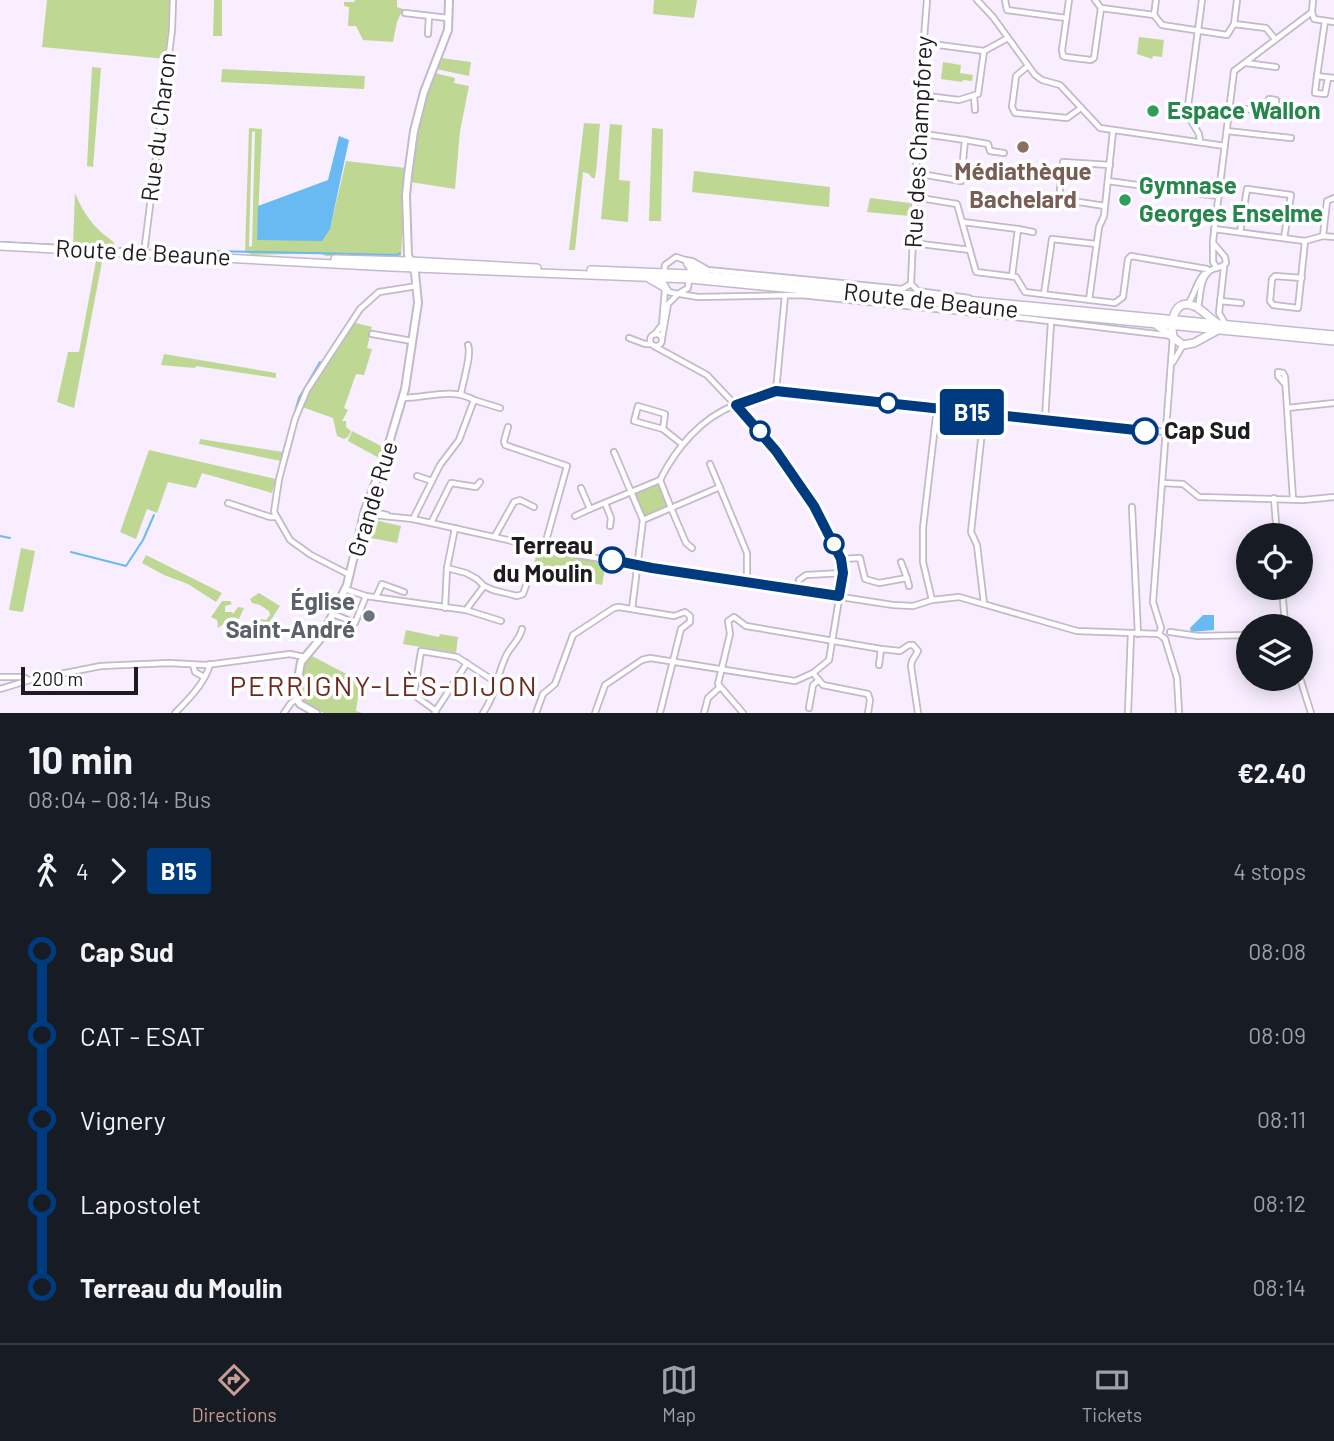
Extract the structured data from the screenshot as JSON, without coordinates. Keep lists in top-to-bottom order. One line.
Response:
{"streets":{"main road":["Route de Beaune","Grande Rue"],"street":["Rue du Charon","Rue des Champforey"]},"crossings":[["Rue du Charon","Route de Beaune"],["Rue des Champforey","Route de Beaune"],["Route de Beaune","Grande Rue"]],"districts":["PERRIGNY-LÈS-DIJON"],"places":["Espace Wallon","Médiathèque Bachelard","Gymnase Georges Enselme","Cap Sud","Terreau du Moulin","Église Saint-André"],"lines":["bus line B15"],"scale_bar":"200 m","page":{"on_map":"B15","scale":"200 m","heading":["10 min","08:04 – 08:14 · Bus","€2.40"],"legs":["4","B15","4 stops"],"list":[{"name":"Cap Sud","value":"08:08"},{"name":"CAT - ESAT","value":"08:09"},{"name":"Vignery","value":"08:11"},{"name":"Lapostolet","value":"08:12"},{"name":"Terreau du Moulin","value":"08:14"}],"tabs":["Directions","Map","Tickets"]}}
